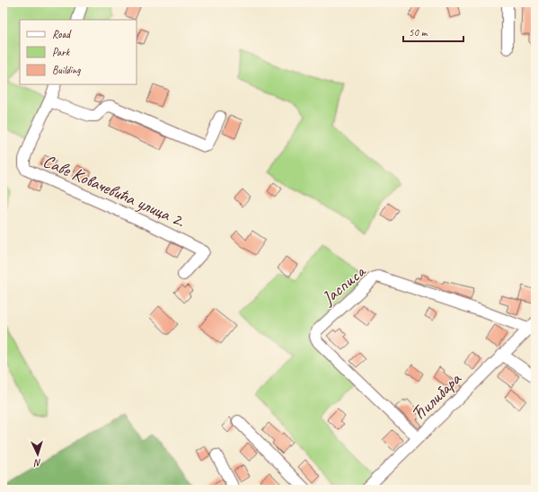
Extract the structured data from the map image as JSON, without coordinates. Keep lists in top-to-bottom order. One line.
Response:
{"streets":{"street":["Саве Ковачевића улица 2.","Јасписа","Ћилибара"]},"crossings":[["Јасписа","Ћилибара"]],"legend":["Road","Park","Building"],"scale_bar":"50 m","north":"bottom"}
